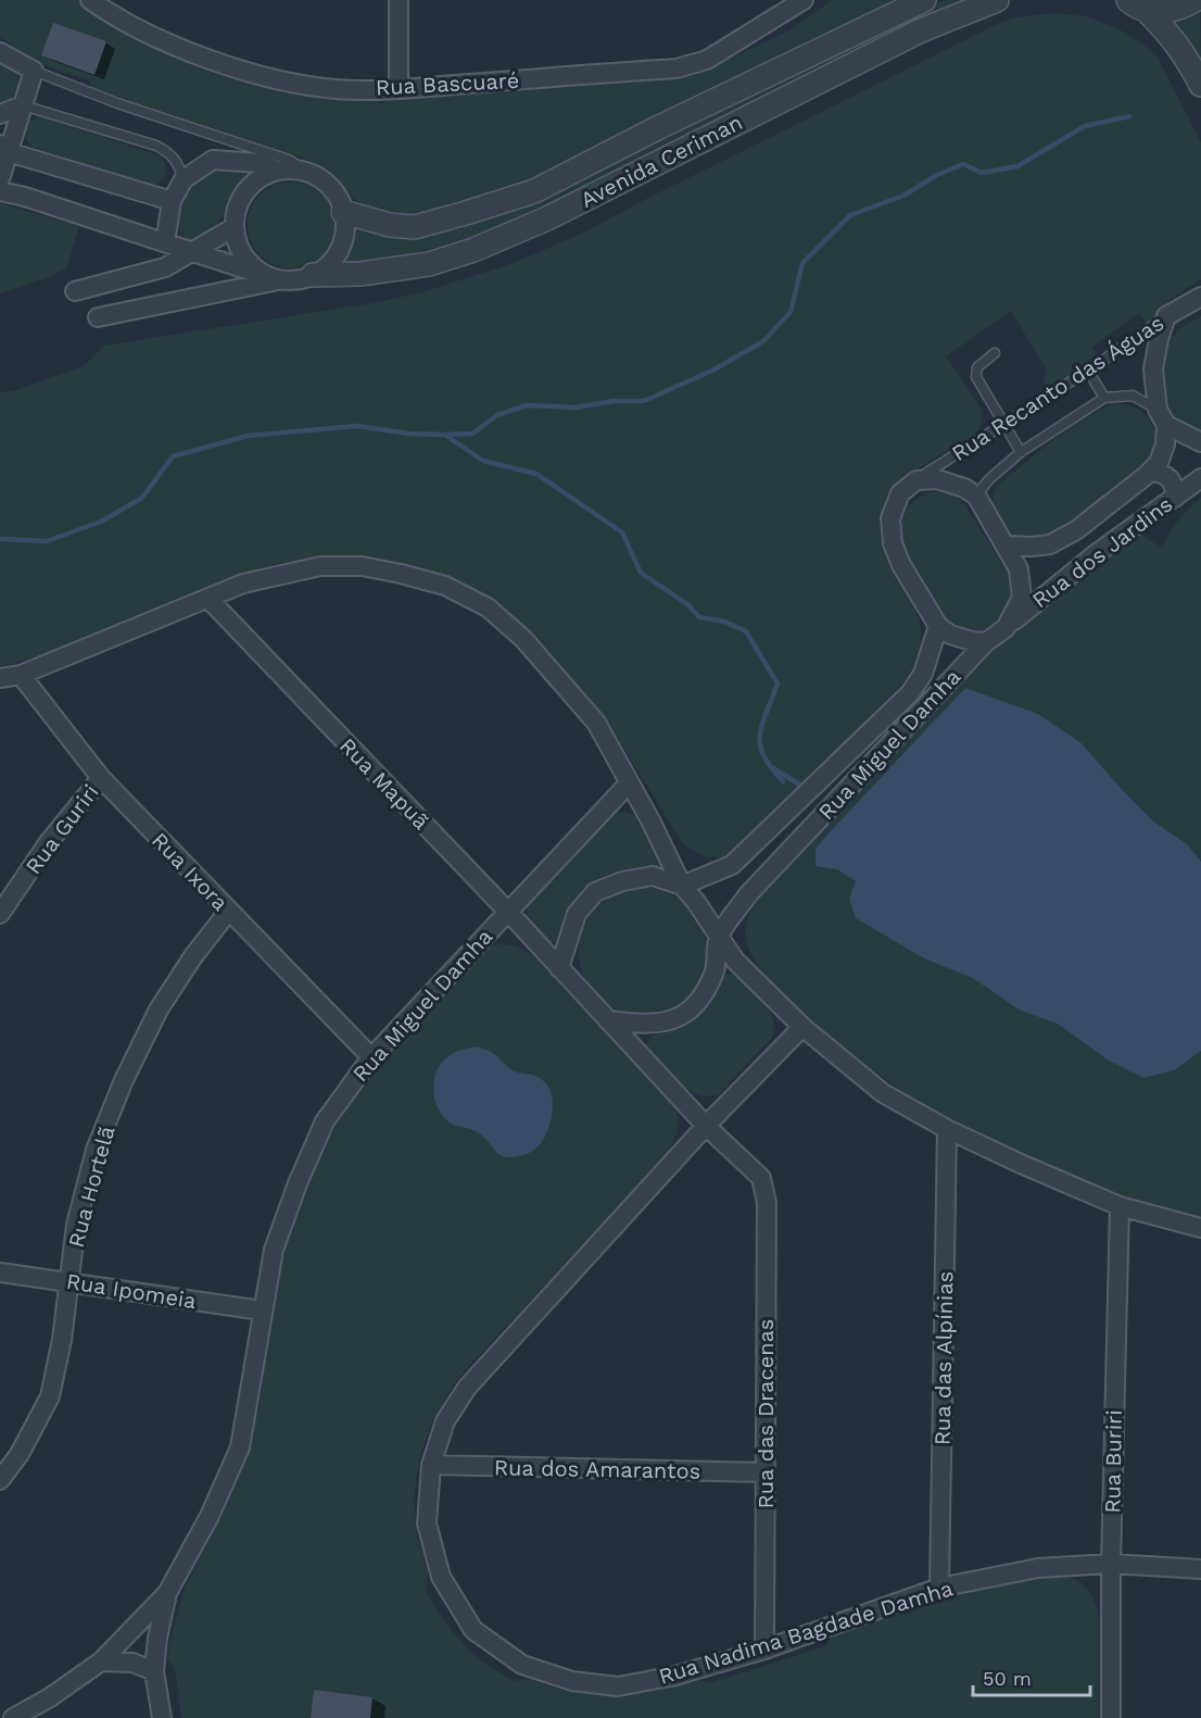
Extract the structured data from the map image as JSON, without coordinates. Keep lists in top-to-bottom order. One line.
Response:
{"streets":{"street":["Rua Bascuaré","Avenida Ceriman","Rua Recanto das Águas","Rua dos Jardins","Rua Miguel Damha","Rua Mapuã","Rua Guriri","Rua Ixora","Rua Hortelã","Rua Ipomeia","Rua das Alpínias","Rua das Dracenas","Rua Buriri","Rua dos Amarantos","Rua Nadima Bagdade Damha"]},"crossings":[["Rua Recanto das Águas","Rua dos Jardins"],["Rua Recanto das Águas","Rua Miguel Damha"],["Rua dos Jardins","Rua Miguel Damha"],["Rua Miguel Damha","Rua Mapuã"],["Rua Miguel Damha","Rua Ixora"],["Rua Miguel Damha","Rua Ipomeia"],["Rua Guriri","Rua Ixora"],["Rua Ixora","Rua Hortelã"],["Rua Hortelã","Rua Ipomeia"],["Rua das Alpínias","Rua Nadima Bagdade Damha"],["Rua das Dracenas","Rua dos Amarantos"],["Rua das Dracenas","Rua Nadima Bagdade Damha"],["Rua Buriri","Rua Nadima Bagdade Damha"],["Rua dos Amarantos","Rua Nadima Bagdade Damha"]],"scale_bar":"50 m"}
